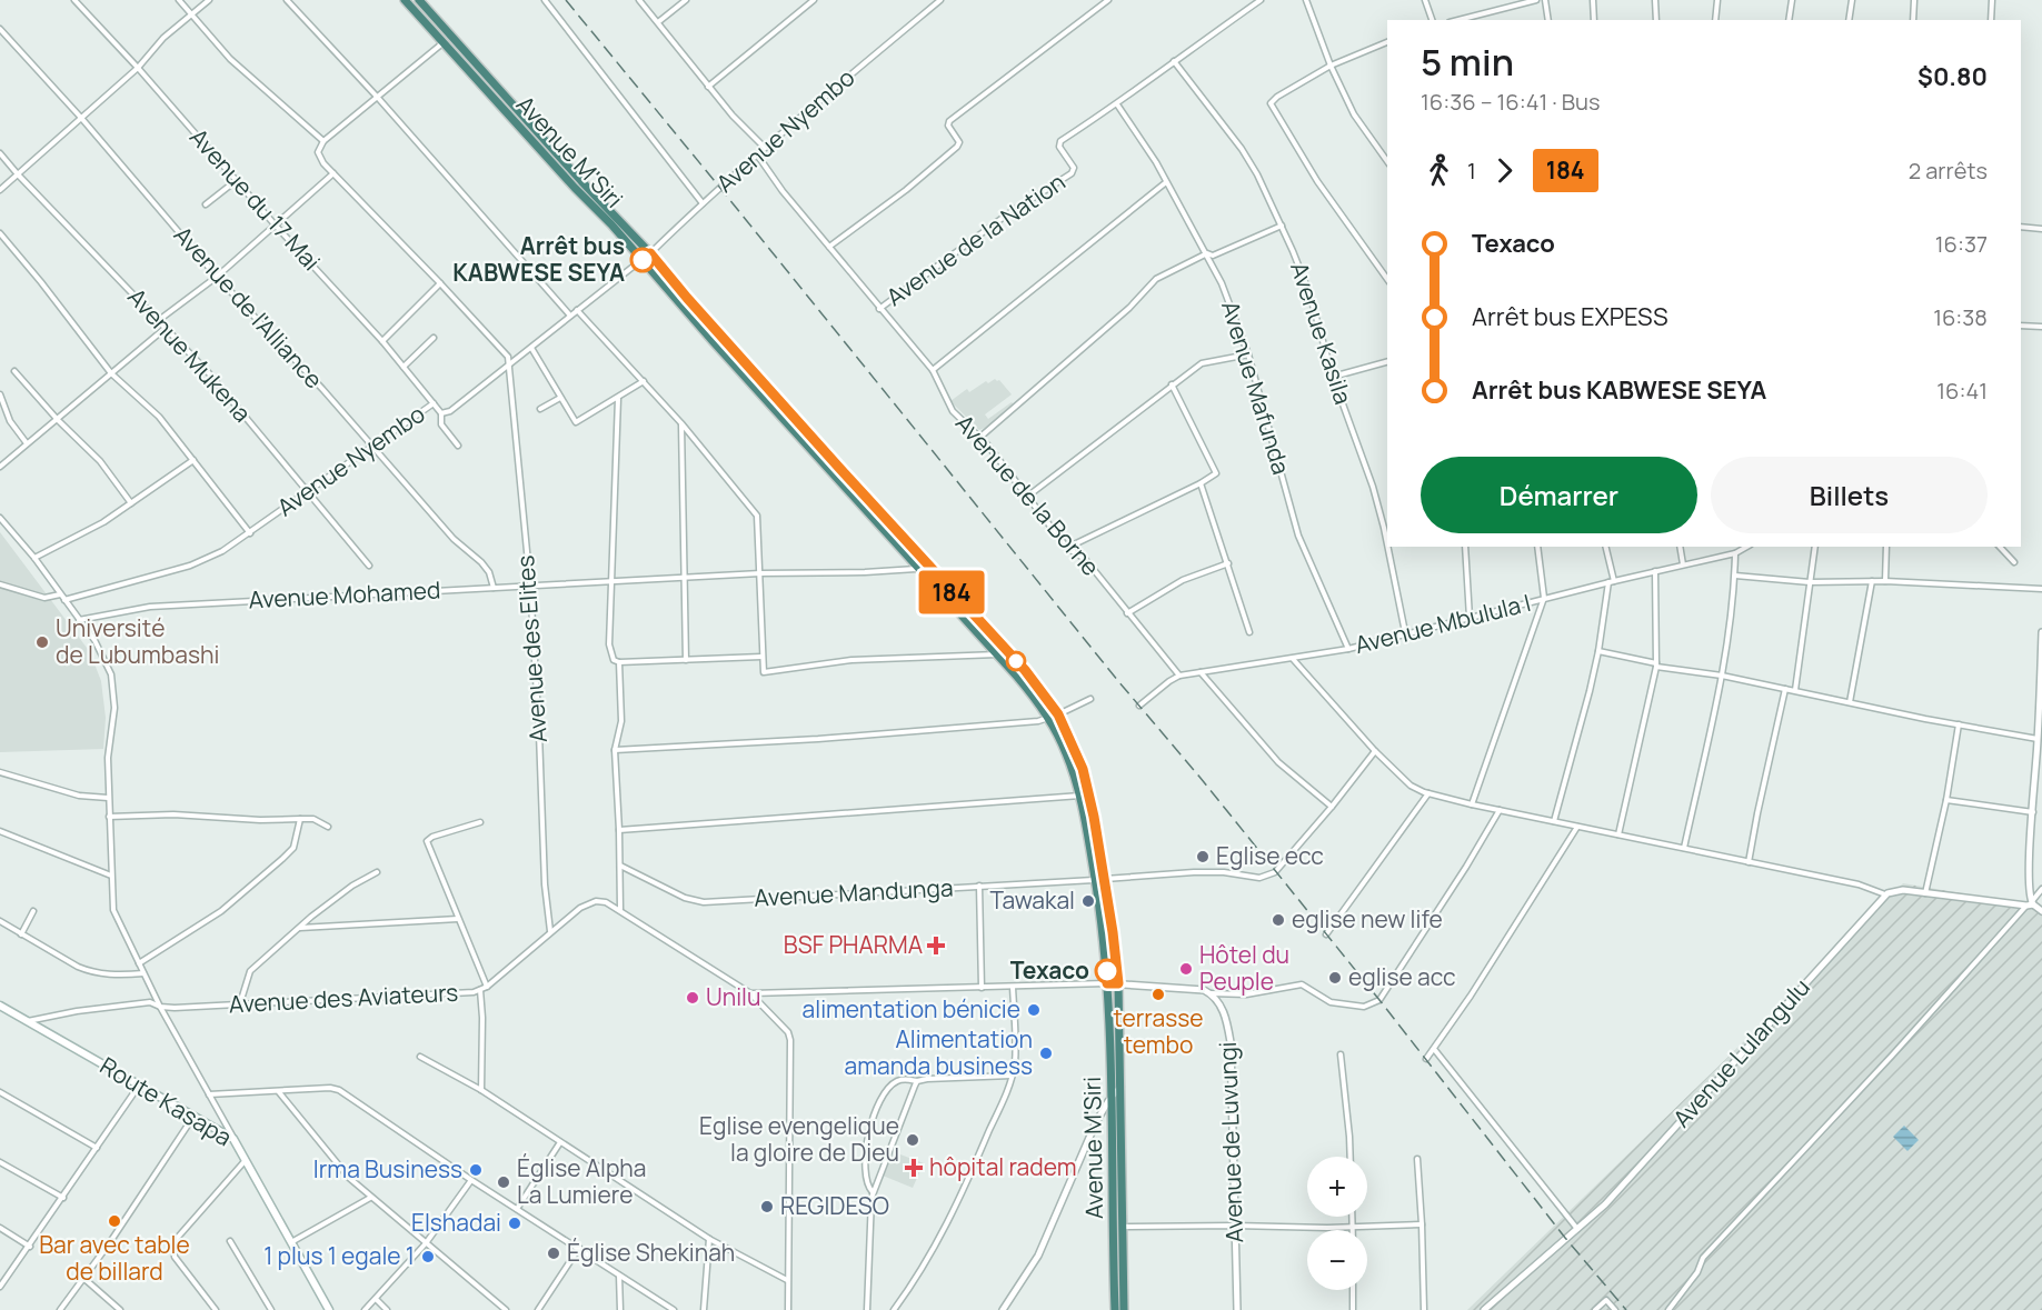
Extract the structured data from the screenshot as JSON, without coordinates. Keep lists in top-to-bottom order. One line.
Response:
{"streets":{"highway":["Avenue M'Siri"],"main road":["Route Kasapa"],"street":["Avenue Nyembo","Avenue du 17 Mai","Avenue de la Nation","Avenue de l'Alliance","Avenue Kasila","Avenue Mukena","Avenue Mafunda","Avenue de la Borne","Avenue Mohamed","Avenue Mbulula I","Avenue des Elites","Avenue Mandunga","Avenue des Aviateurs","Avenue Lulangulu","Avenue de Luvungi"]},"crossings":[["Avenue Nyembo","Avenue M'Siri"],["Avenue Nyembo","Avenue du 17 Mai"],["Avenue Nyembo","Avenue de l'Alliance"],["Avenue Nyembo","Avenue Mukena"],["Avenue Nyembo","Avenue de la Borne"],["Avenue Nyembo","Avenue des Elites"],["Avenue M'Siri","Avenue Mohamed"],["Avenue M'Siri","Avenue Mandunga"],["Avenue de la Nation","Avenue Kasila"],["Avenue de la Nation","Avenue Mafunda"],["Avenue de la Nation","Avenue de la Borne"],["Avenue de l'Alliance","Avenue Mohamed"],["Avenue Kasila","Avenue Mbulula I"],["Avenue Mafunda","Avenue Mbulula I"],["Avenue de la Borne","Avenue Mbulula I"],["Avenue Mohamed","Avenue des Elites"],["Avenue des Elites","Avenue des Aviateurs"],["Avenue des Aviateurs","Route Kasapa"]],"places":{"other":["Arrêt bus KABWESE SEYA","Université de Lubumbashi","Eglise ecc","Tawakal","eglise new life","Hôtel du Peuple","Texaco","eglise acc","terrasse tembo","Unilu","alimentation bénicie","Alimentation amanda business","Eglise evengelique la gloire de Dieu","Irma Business","Église Alpha La Lumiere","REGIDESO","Bar avec table de billard","Elshadai","Église Shekinah","1 plus 1 egale 1"],"health":["BSF PHARMA","hôpital radem"]},"lines":["bus line 184"],"page":{"on_map":"184","heading":["5 min","16:36 – 16:41 · Bus","$0.80"],"legs":["1","184","2 arrêts"],"list":[{"name":"Texaco","value":"16:37"},{"name":"Arrêt bus EXPESS","value":"16:38"},{"name":"Arrêt bus KABWESE SEYA","value":"16:41"}],"buttons":["Démarrer","Billets"],"map_buttons":["+","−"]}}
